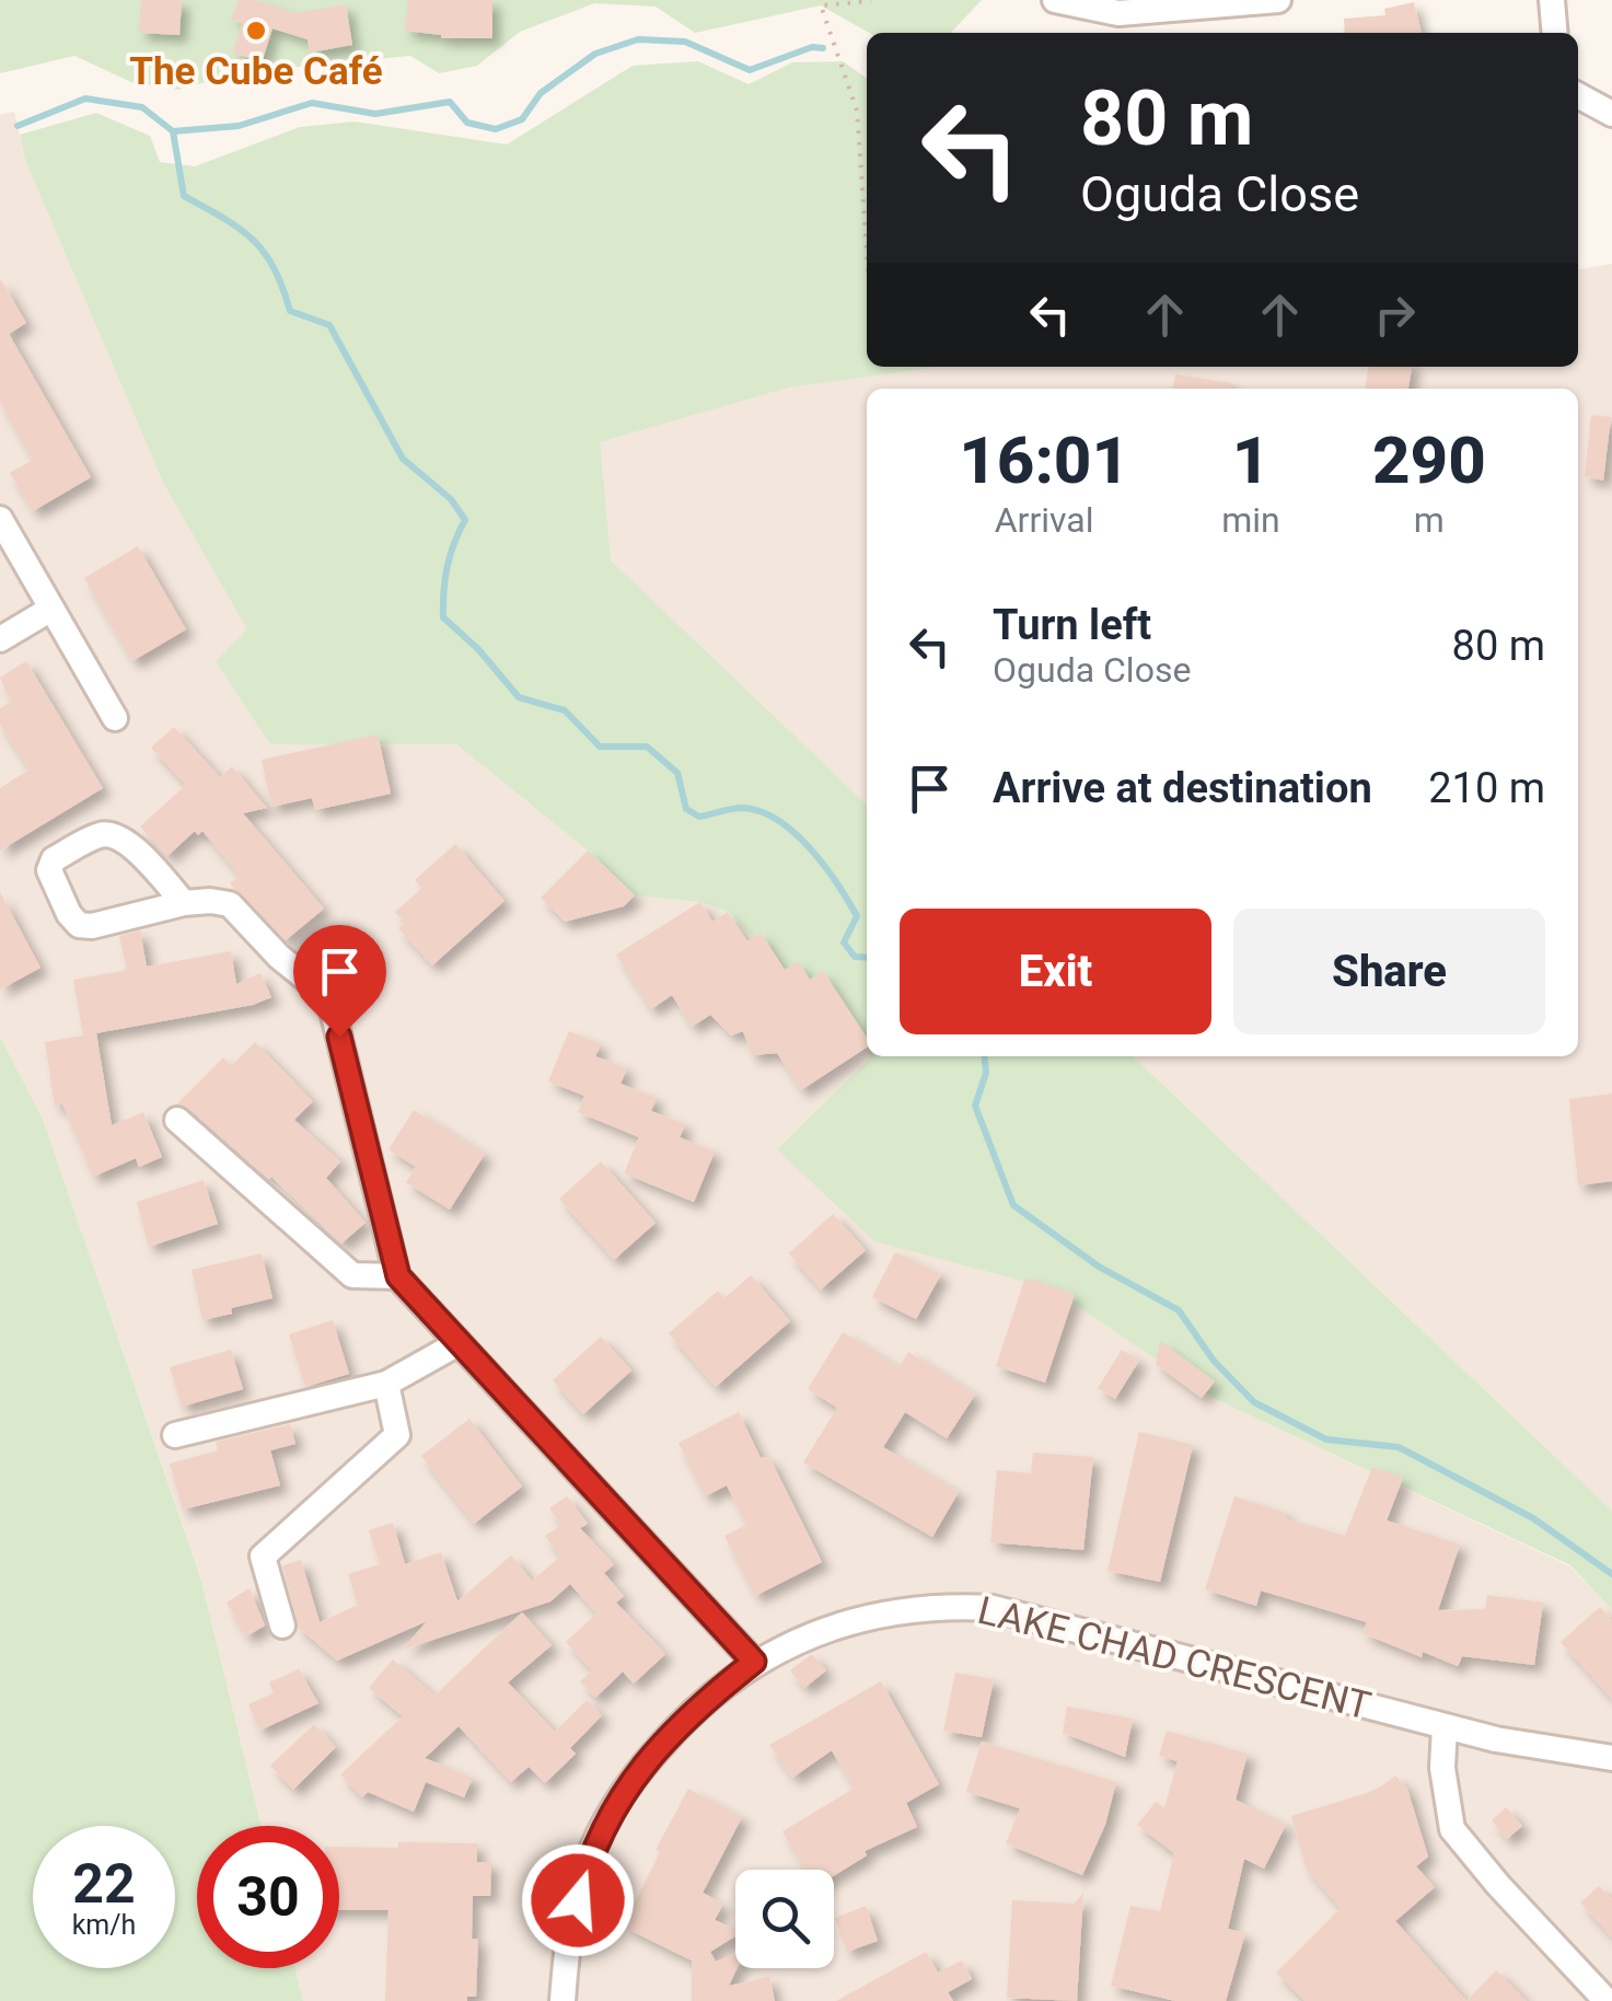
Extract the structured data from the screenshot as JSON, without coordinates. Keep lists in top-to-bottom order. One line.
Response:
{"streets":{"street":["LAKE CHAD CRESCENT"]},"places":["The Cube Café"],"page":{"turn":["80 m","Oguda Close"],"eta":["16:01","Arrival","1","min","290","m"],"list":[{"name":"Turn left","note":"Oguda Close","value":"80 m"},{"name":"Arrive at destination","value":"210 m"}],"buttons":["Exit","Share"],"speed":"22 km/h","limit":"30"}}
